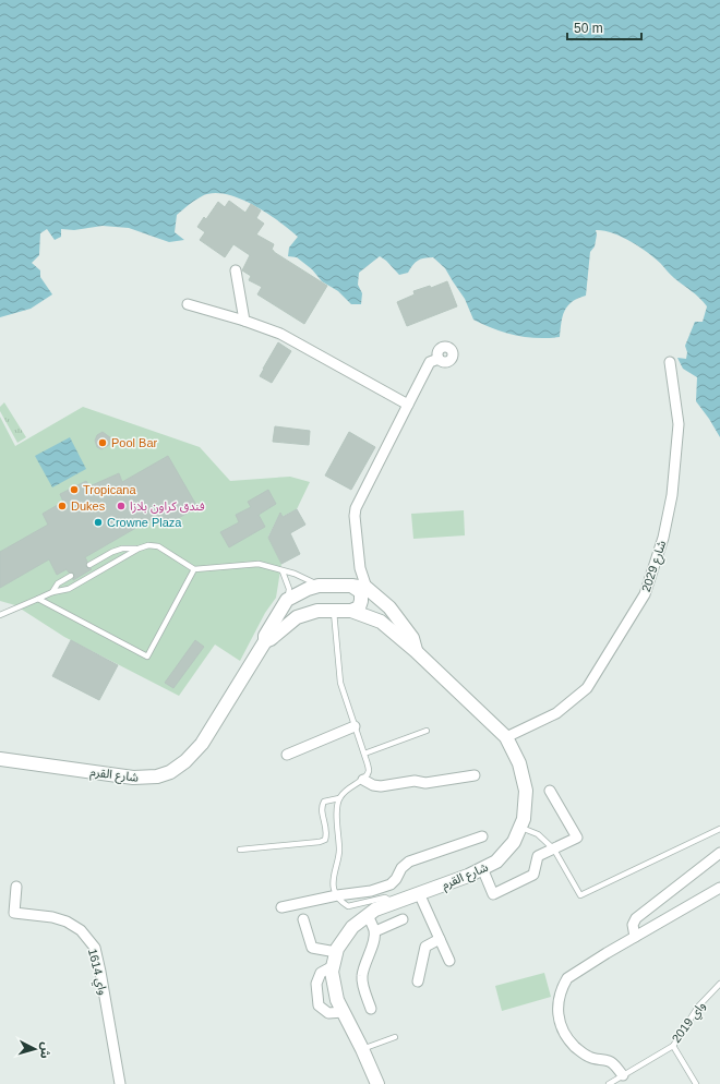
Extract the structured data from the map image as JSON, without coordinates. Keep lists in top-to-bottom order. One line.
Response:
{"streets":{"street":["2029 شارع","شارع القرم","واي 1614"],"lane":["واي 2019"]},"crossings":[["2029 شارع","شارع القرم"]],"places":["Pool Bar","Tropicana","Dukes","فندق كراون بلازا","Crowne Plaza"],"scale_bar":"50 m","north":"right"}
